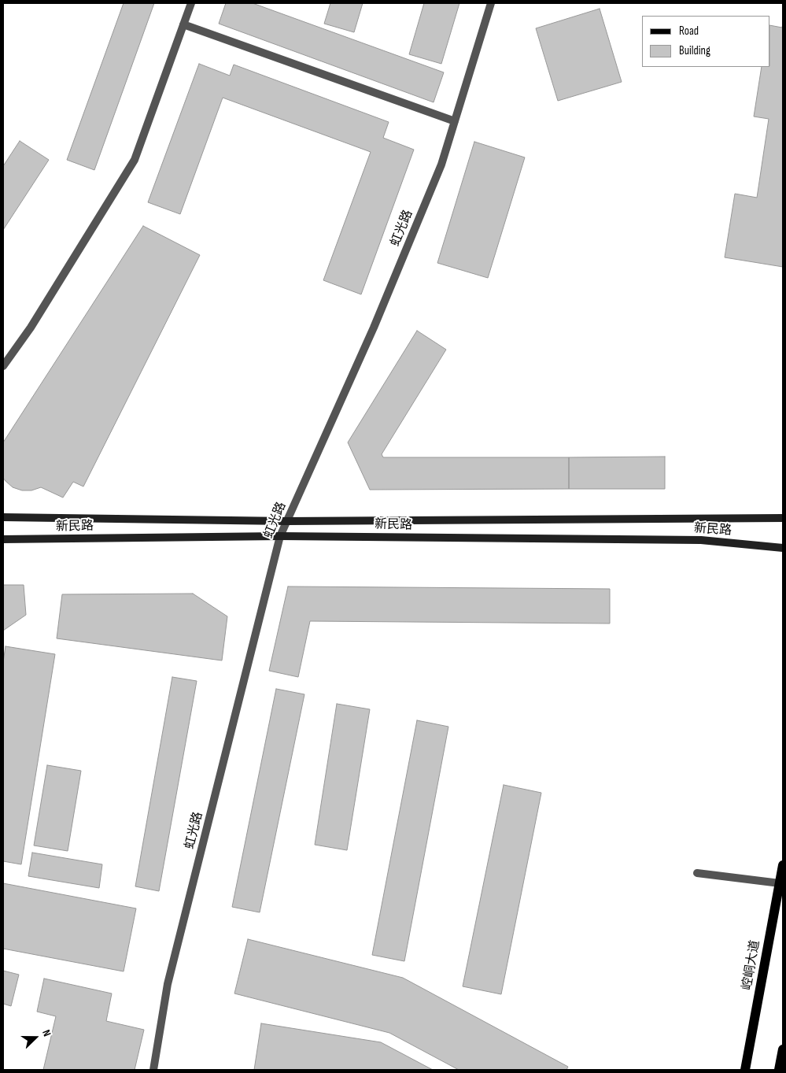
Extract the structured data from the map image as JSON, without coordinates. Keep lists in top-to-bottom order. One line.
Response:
{"streets":{"main road":["崆峒大道"],"street":["虹光路","新民路"]},"crossings":[["虹光路","新民路"]],"legend":["Road","Building"],"north":"right"}
